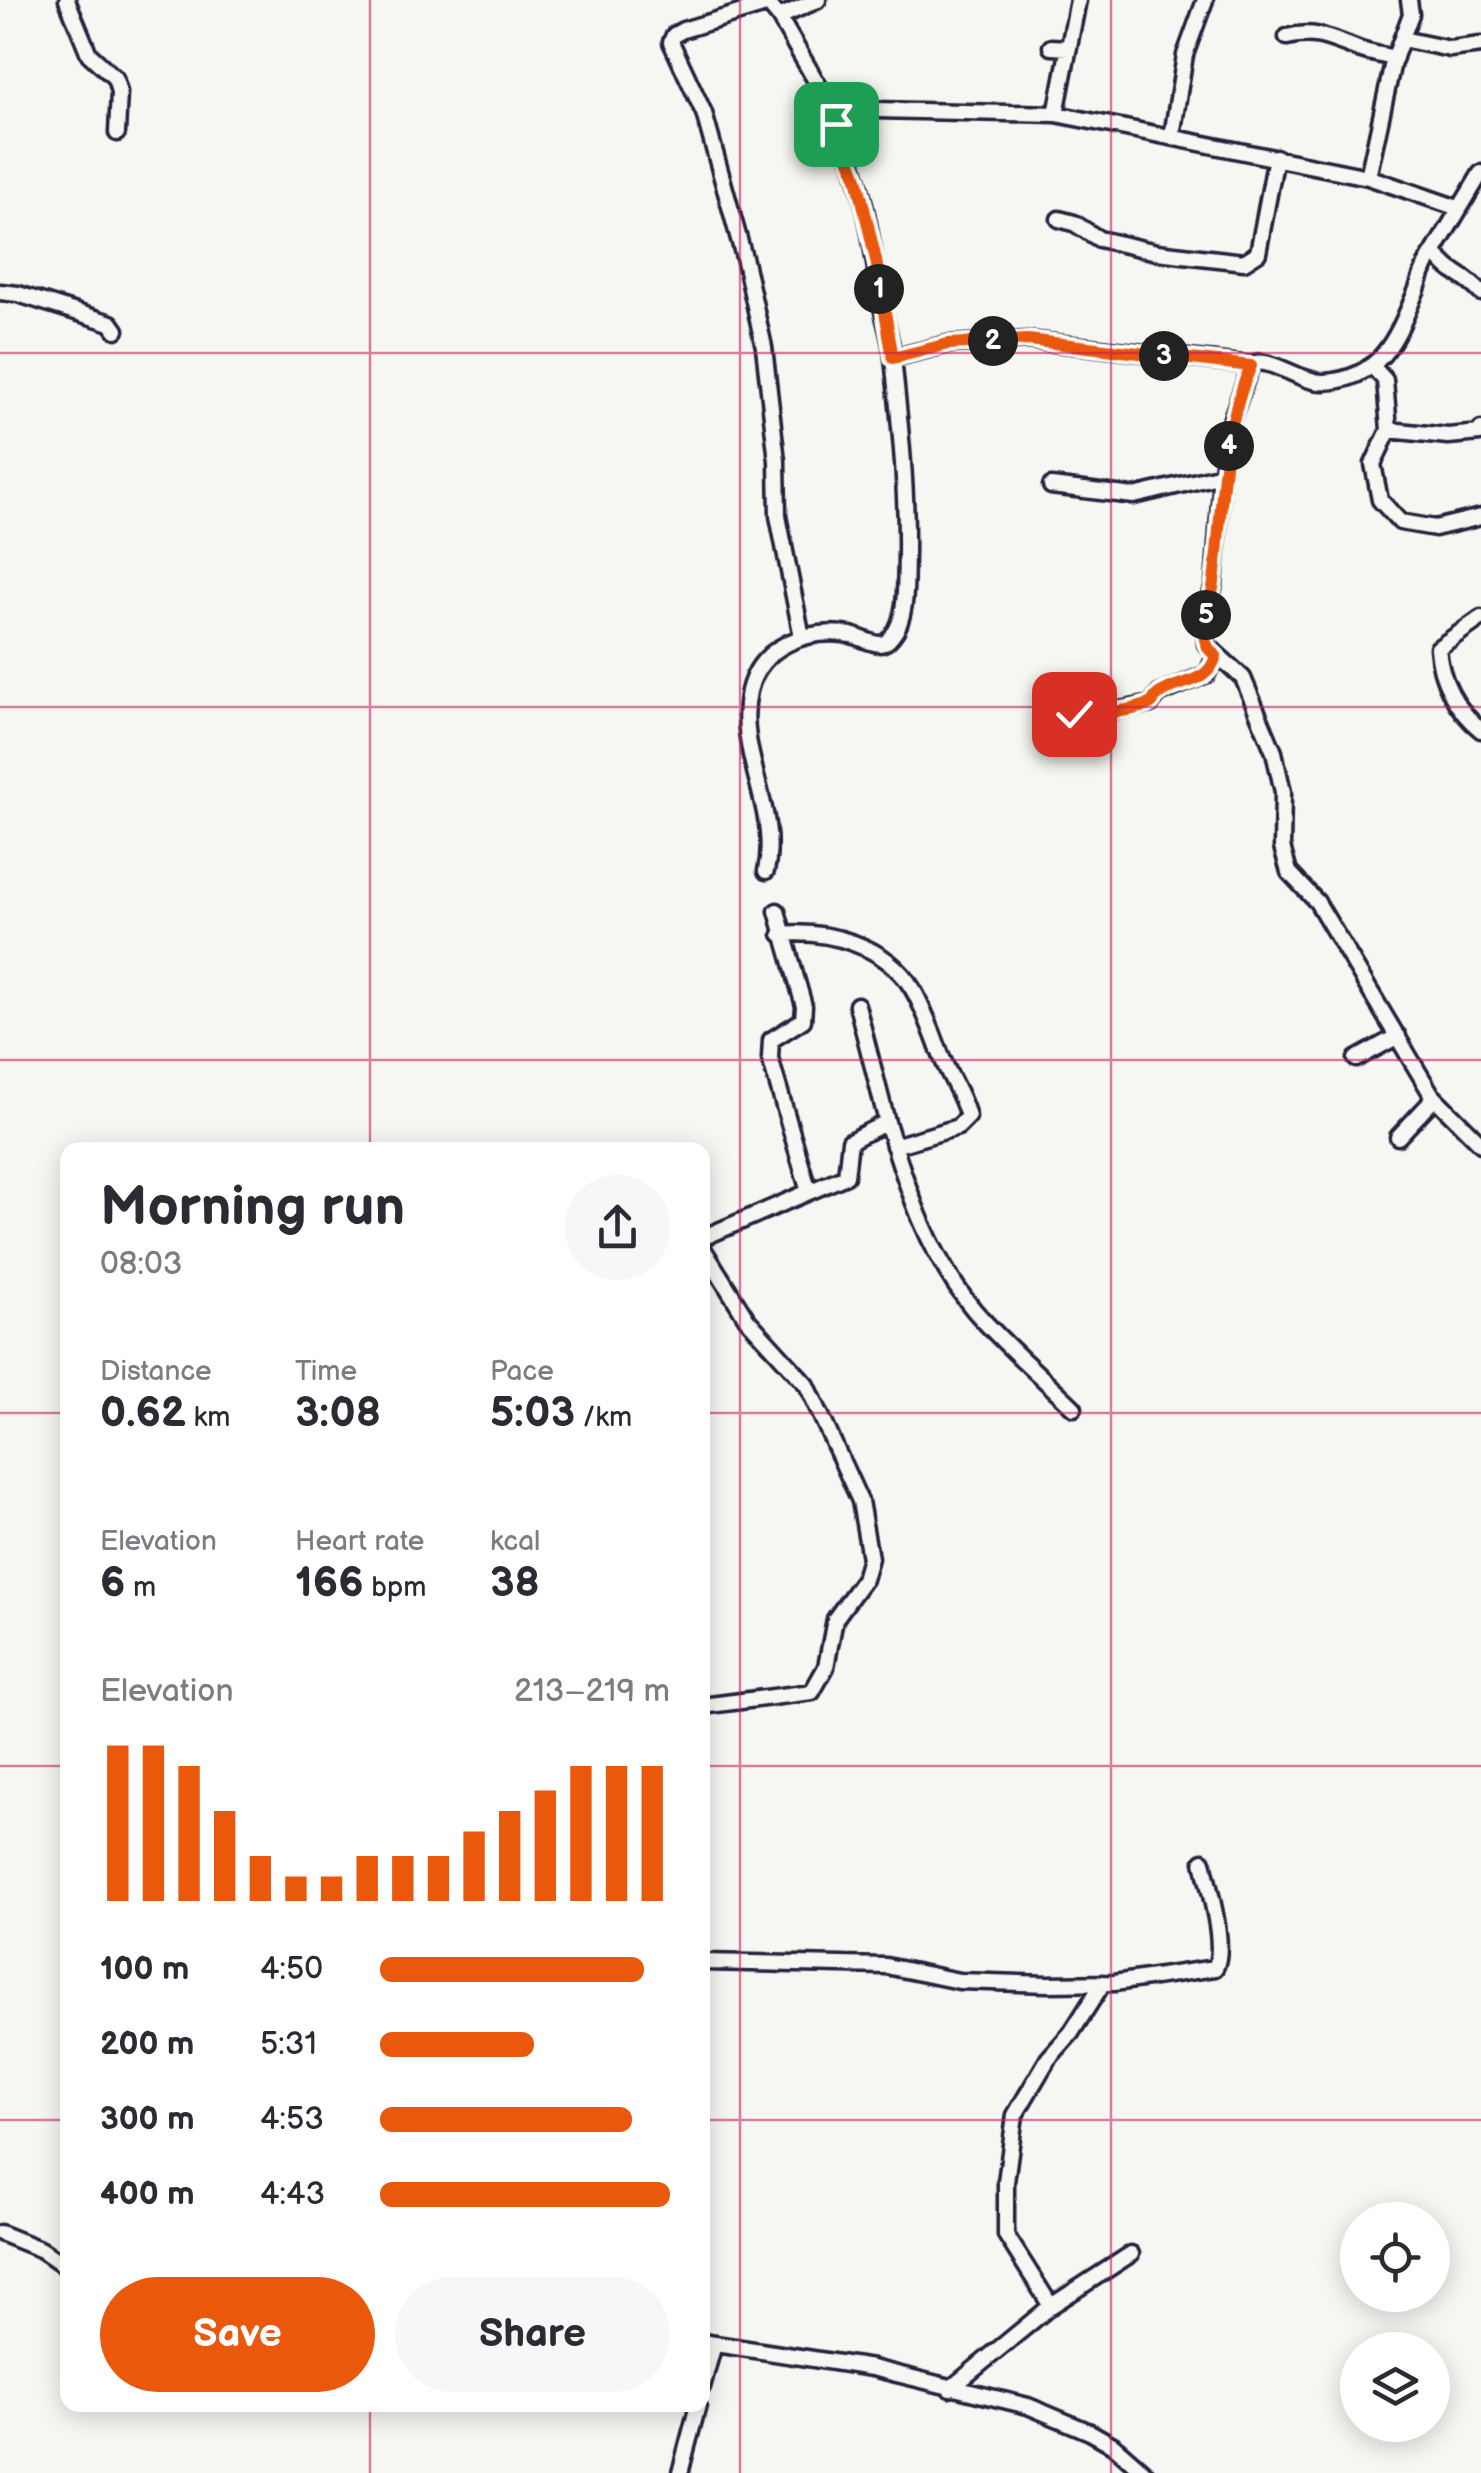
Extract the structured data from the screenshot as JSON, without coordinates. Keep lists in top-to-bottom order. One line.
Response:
{"page":{"pins":["1","2","3","4","5"],"heading":["Morning run","08:03"],"stats":[["Distance","0.62 km"],["Time","3:08"],["Pace","5:03 /km"],["Elevation","6 m"],["Heart rate","166 bpm"],["kcal","38"]],"chart":["Elevation","213–219 m"],"list":[{"name":"100 m","note":"4:50"},{"name":"200 m","note":"5:31"},{"name":"300 m","note":"4:53"},{"name":"400 m","note":"4:43"}],"buttons":["Save","Share"]}}
